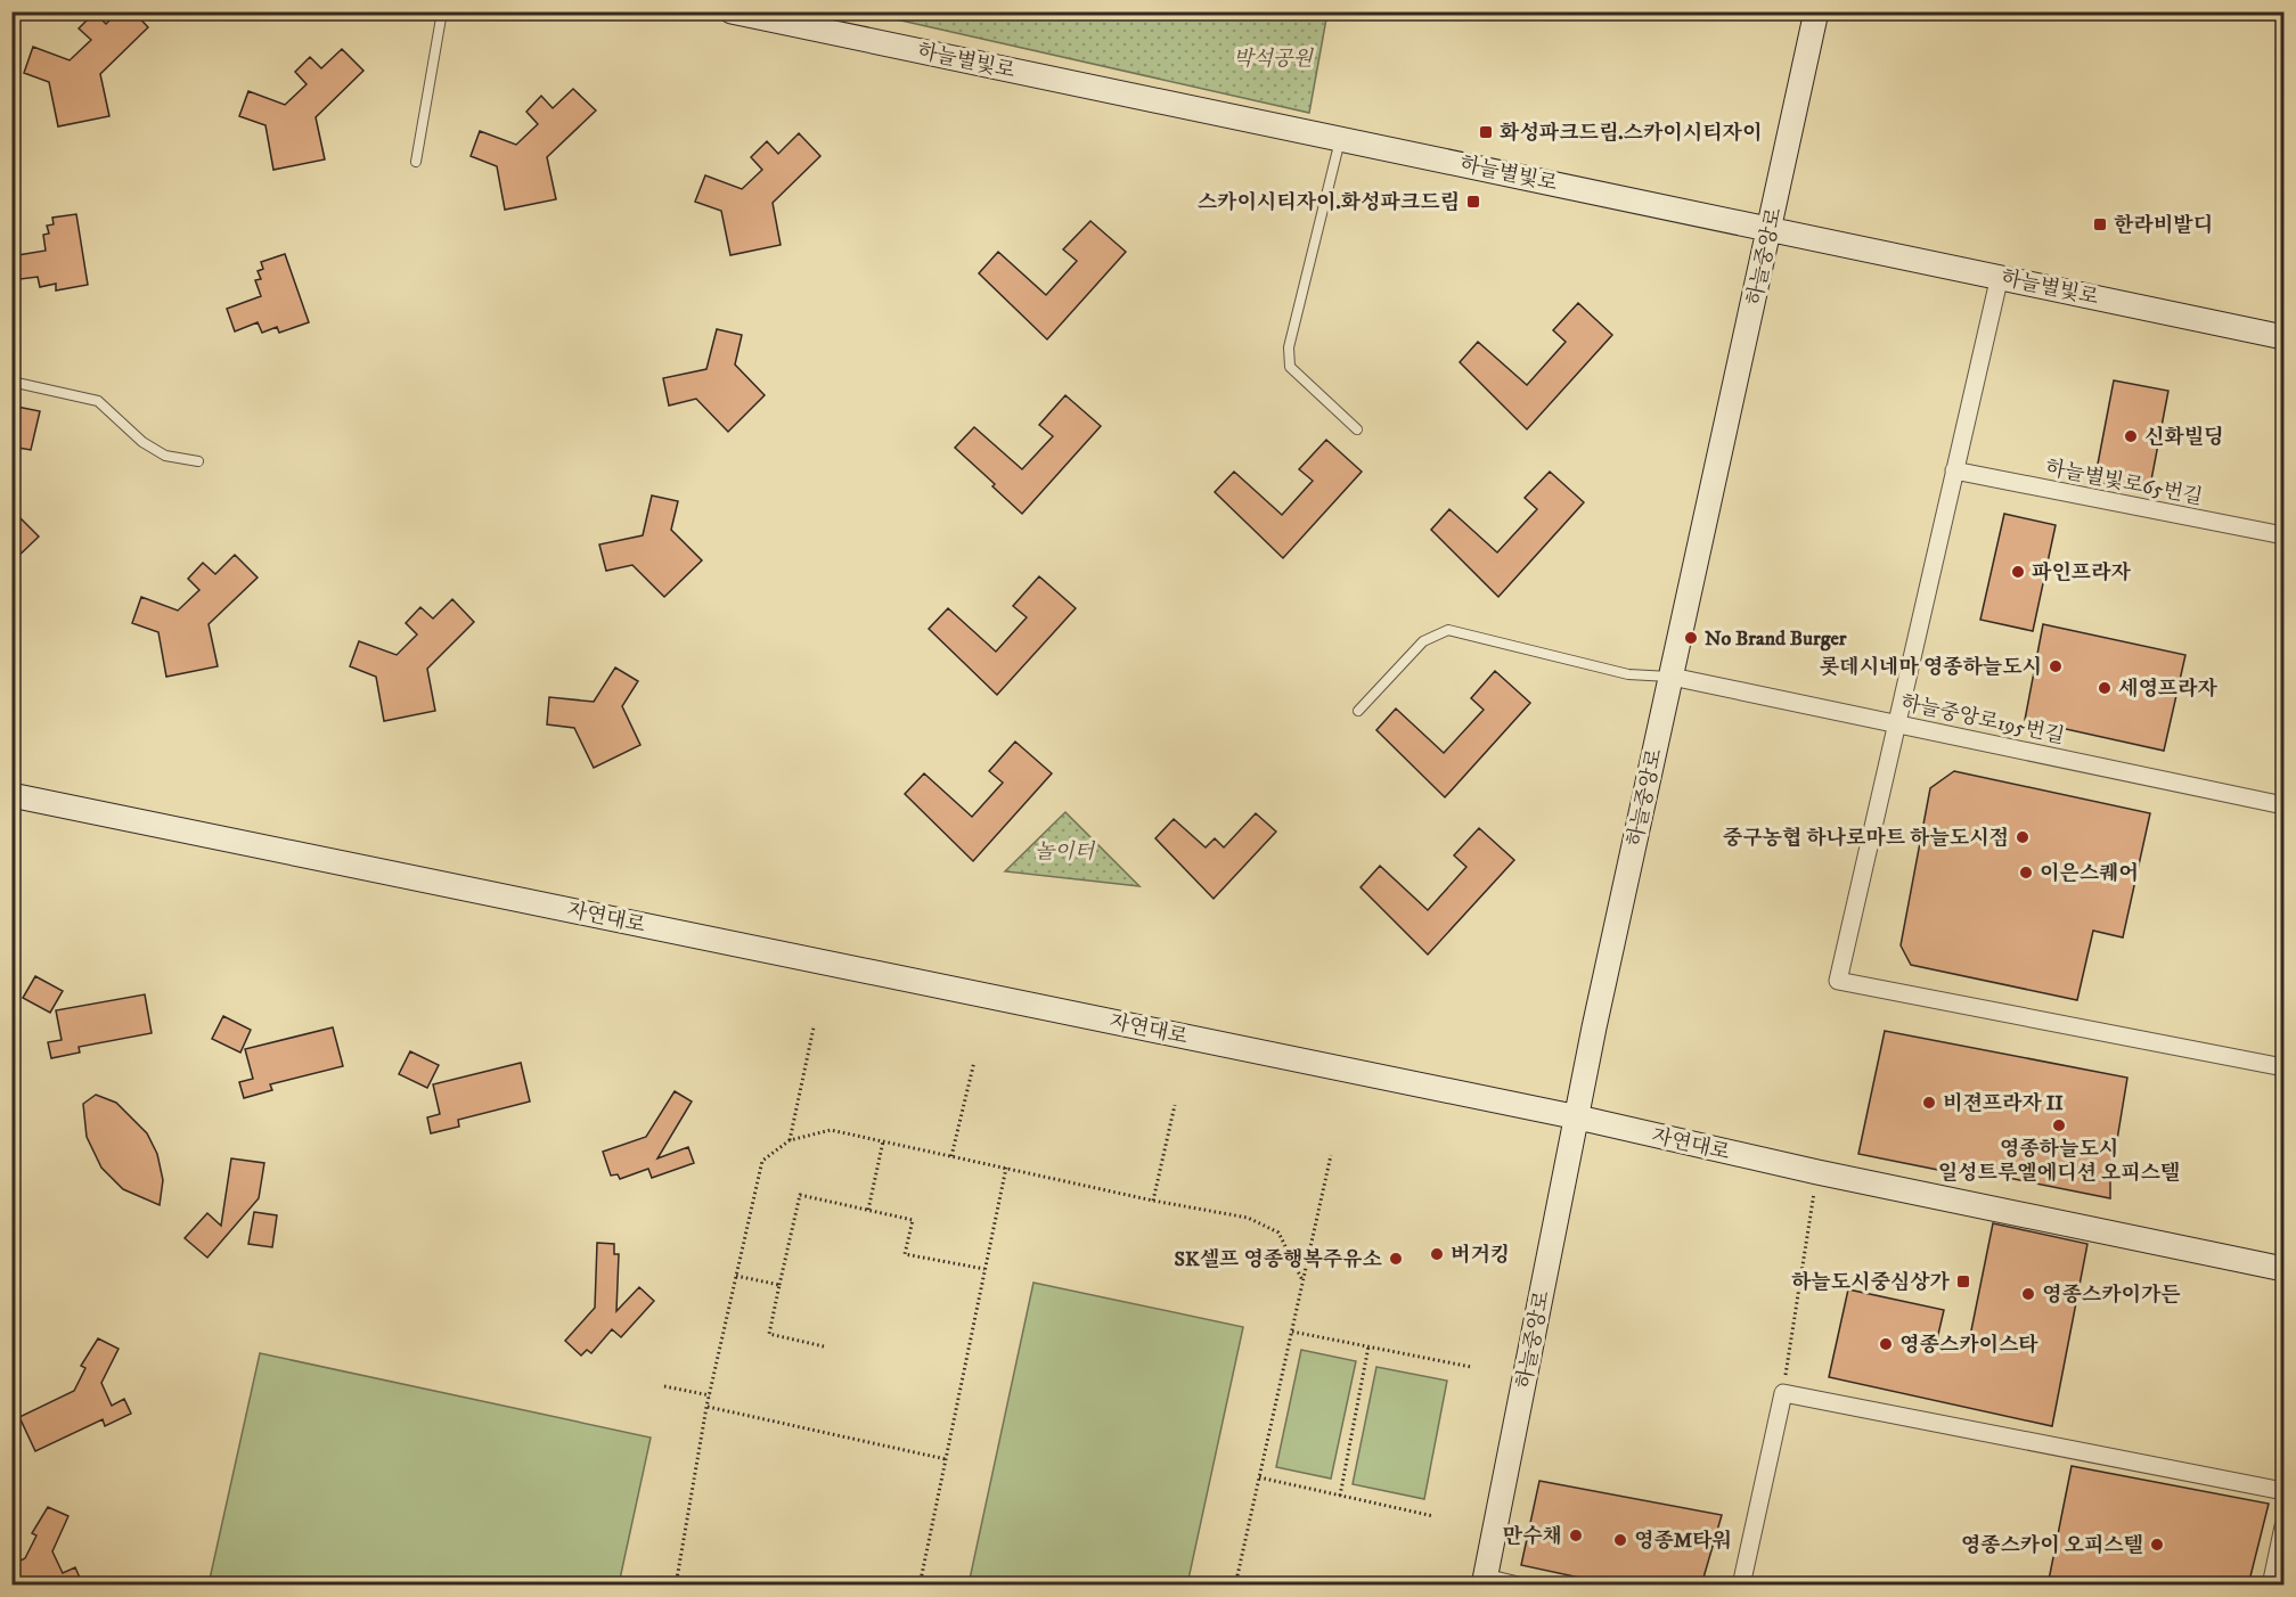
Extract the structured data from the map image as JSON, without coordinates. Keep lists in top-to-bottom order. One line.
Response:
{"streets":{"street":["하늘별빛로","하늘중앙로","하늘별빛로65번길","하늘중앙로195번길","자연대로"]},"crossings":[["하늘별빛로","하늘중앙로"],["하늘중앙로","하늘중앙로195번길"],["하늘중앙로","자연대로"]],"parks":["박석공원","놀이터"],"places":{"transit":["화성파크드림.스카이시티자이","스카이시티자이.화성파크드림","한라비발디","하늘도시중심상가"],"other":["신화빌딩","파인프라자","No Brand Burger","롯데시네마 영종하늘도시","세영프라자","중구농협 하나로마트 하늘도시점","이은스퀘어","비젼프라자 II","영종하늘도시 일성트루엘에디션 오피스텔","버거킹","SK셀프 영종행복주유소","영종스카이가든","영종스카이스타","만수채","영종M타워","영종스카이 오피스텔"]}}
